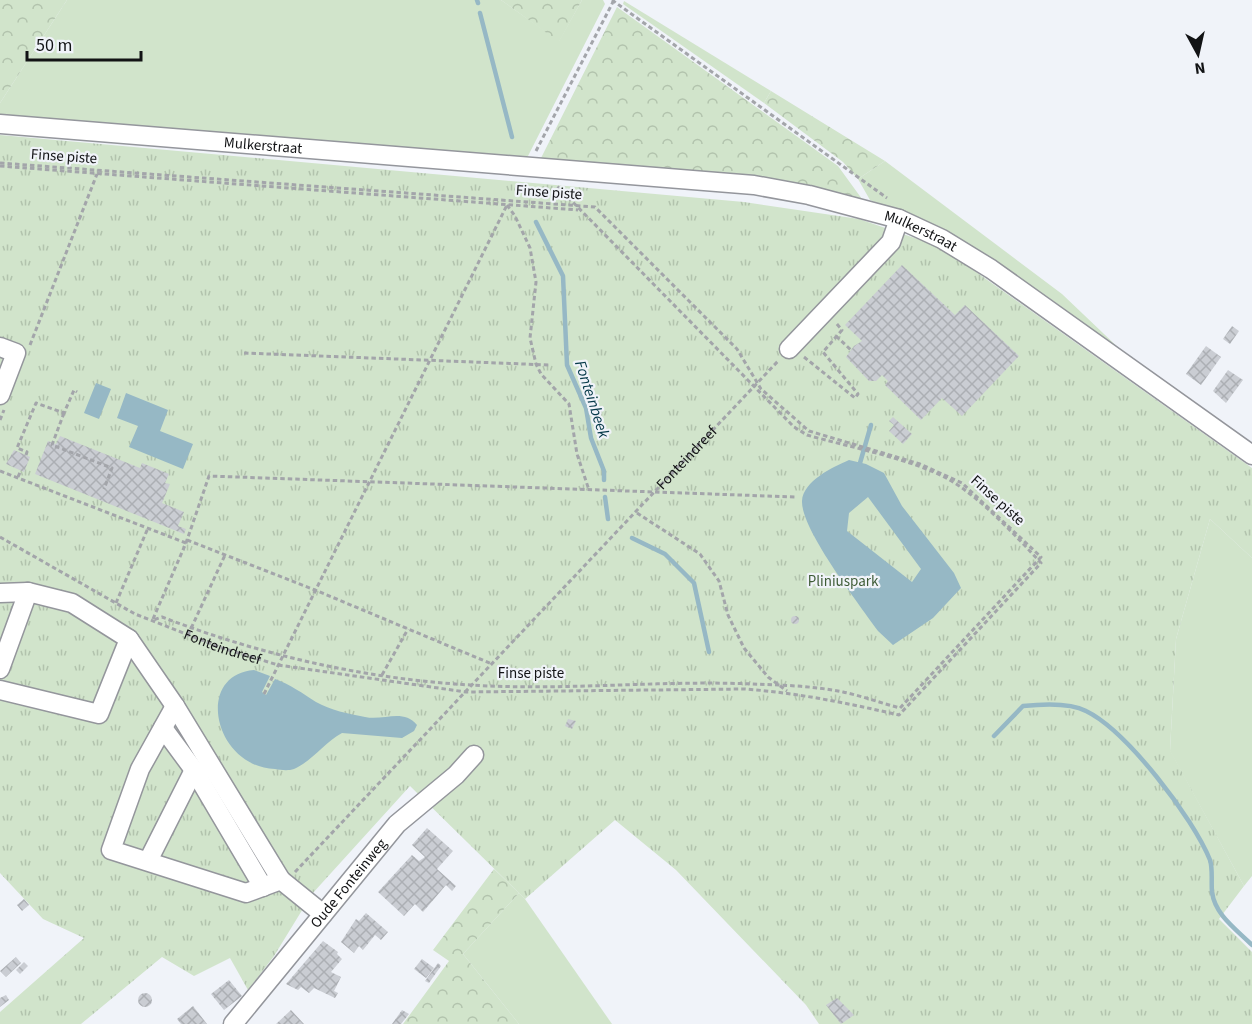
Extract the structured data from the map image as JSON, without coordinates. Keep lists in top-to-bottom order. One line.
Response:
{"streets":{"street":["Mulkerstraat","Oude Fonteinweg"],"path":["Finse piste","Fonteindreef"]},"crossings":[["Finse piste","Fonteindreef"]],"water":["Fonteinbeek"],"parks":["Pliniuspark"],"scale_bar":"50 m","north":"bottom"}
